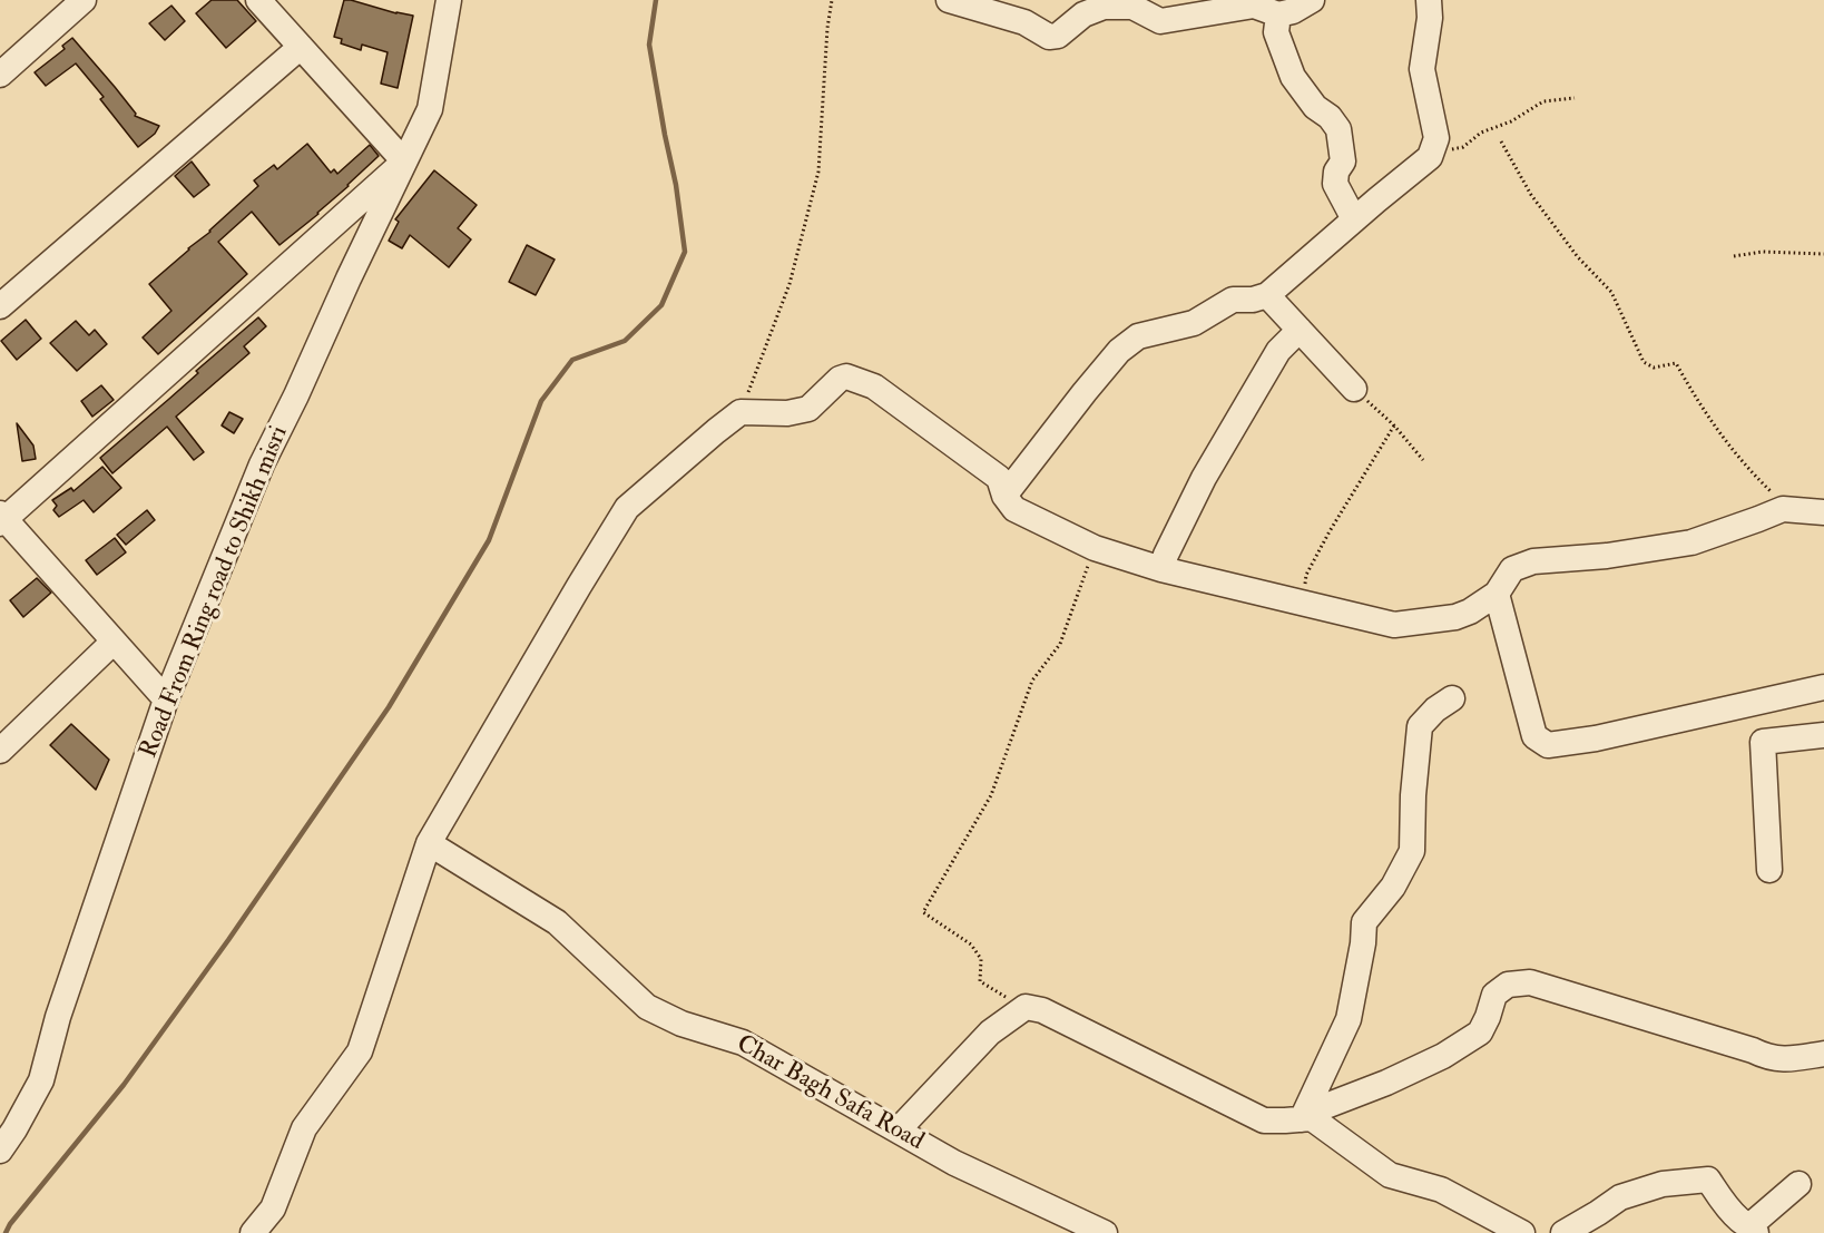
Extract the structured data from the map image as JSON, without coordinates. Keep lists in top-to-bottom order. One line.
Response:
{"streets":{"street":["Road From Ring road to Shikh misri","Char Bagh Safa Road"]}}
